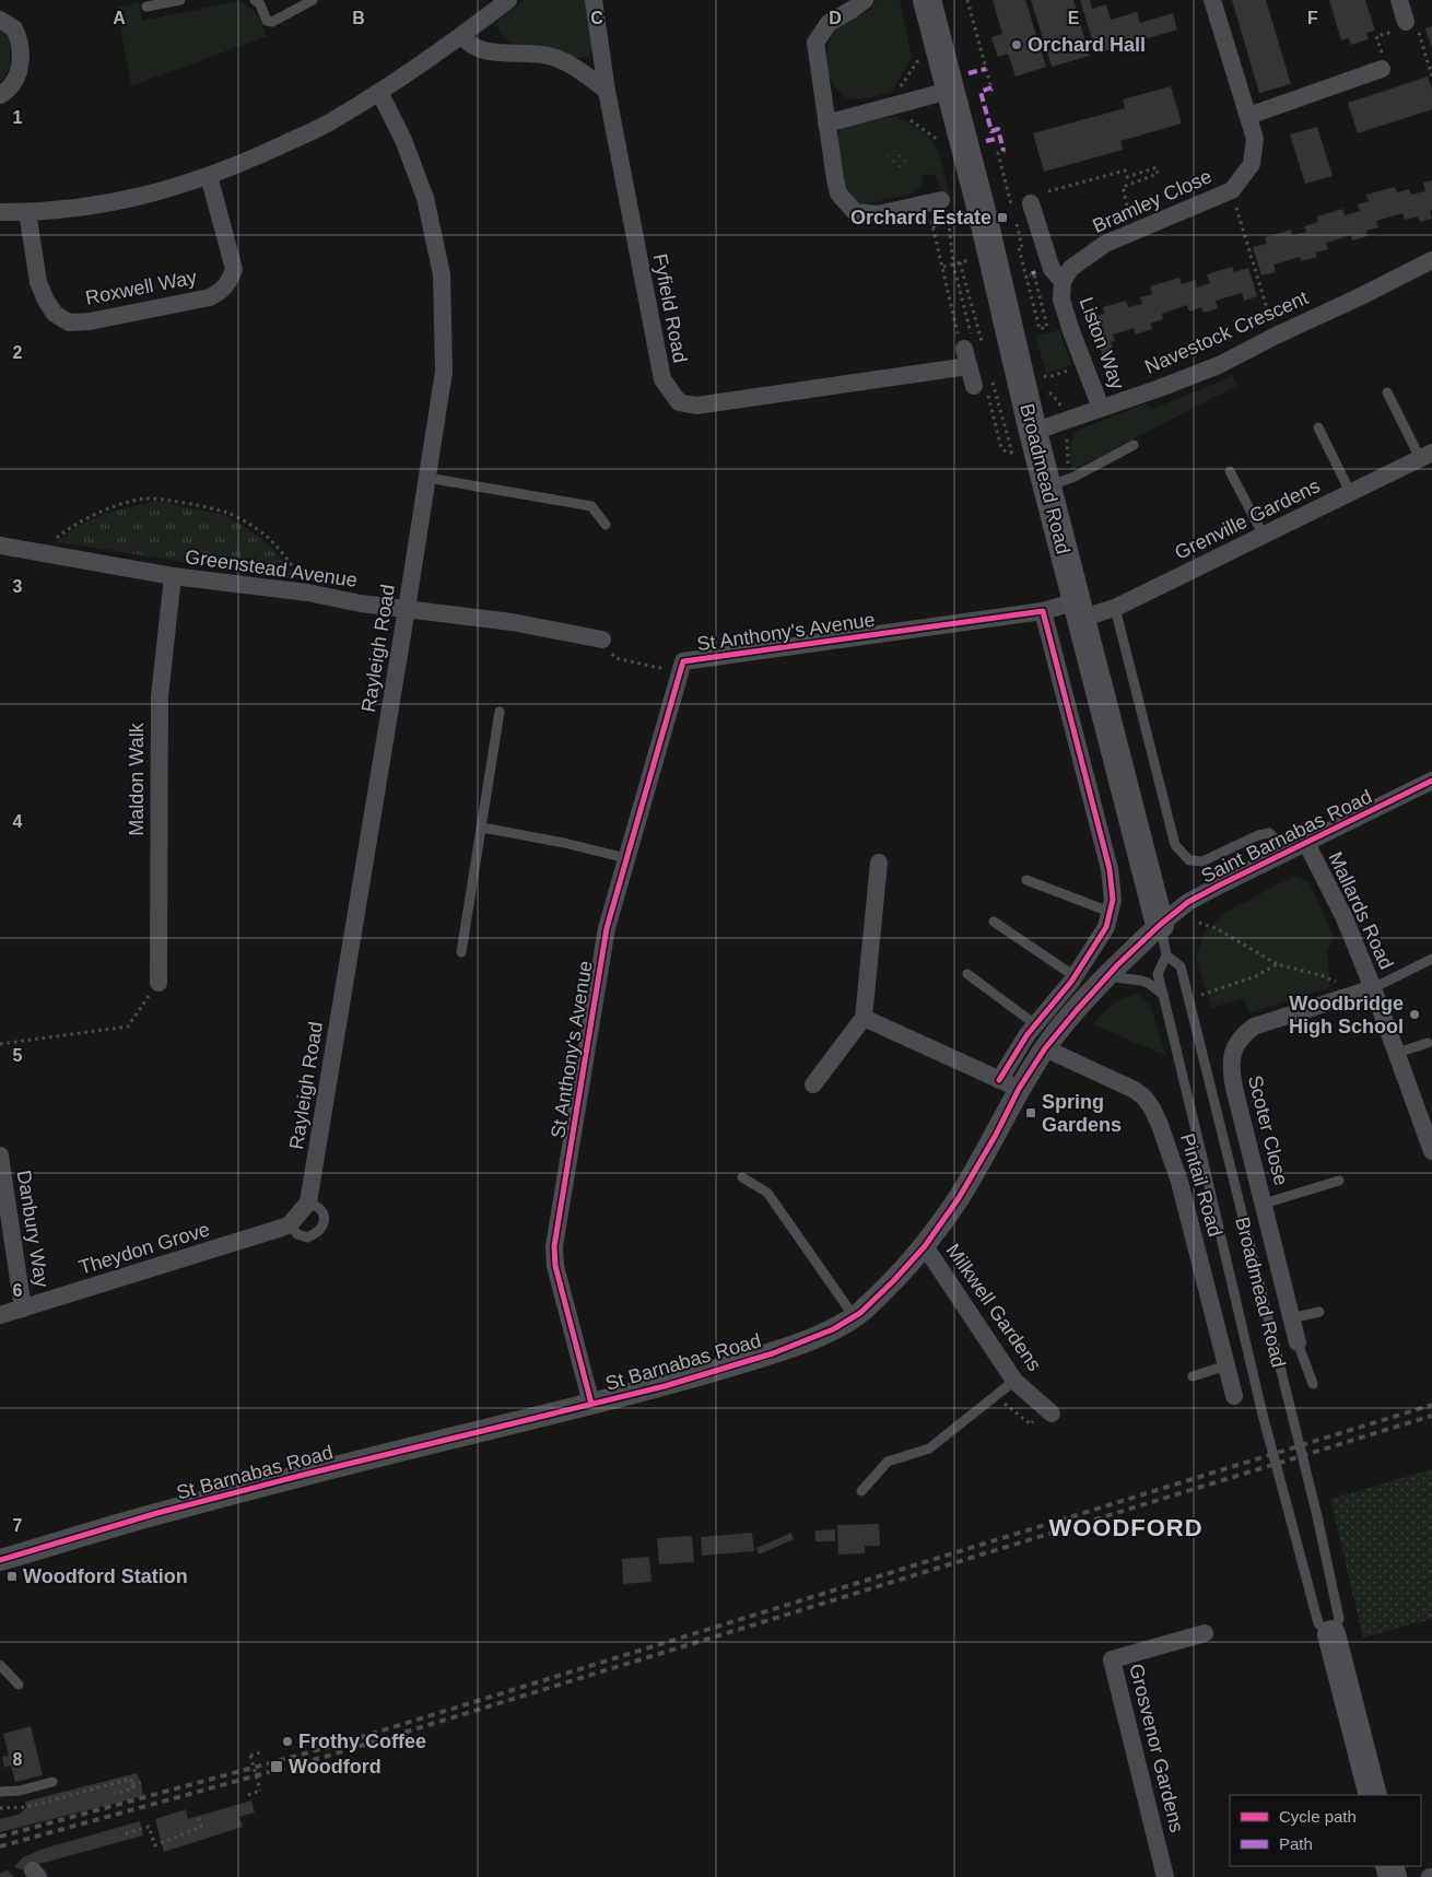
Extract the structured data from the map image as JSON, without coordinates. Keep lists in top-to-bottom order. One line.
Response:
{"streets":{"main road":["Broadmead Road"],"street":["Bramley Close","Roxwell Way","Fyfield Road","Navestock Crescent","Liston Way","Grenville Gardens","Greenstead Avenue","St Anthony's Avenue","Rayleigh Road","Maldon Walk","Saint Barnabas Road","Mallards Road","Scoter Close","Pintail Road","Danbury Way","Theydon Grove","Milkwell Gardens","St Barnabas Road","Grosvenor Gardens"]},"crossings":[["Bramley Close","Liston Way"],["Navestock Crescent","Liston Way"],["Navestock Crescent","Broadmead Road"],["Broadmead Road","Grenville Gardens"],["Broadmead Road","St Anthony's Avenue"],["Broadmead Road","Saint Barnabas Road"],["Broadmead Road","St Barnabas Road"],["Grenville Gardens","St Anthony's Avenue"],["Greenstead Avenue","Rayleigh Road"],["Greenstead Avenue","Maldon Walk"],["St Anthony's Avenue","St Barnabas Road"],["Rayleigh Road","Theydon Grove"],["Saint Barnabas Road","Mallards Road"],["Saint Barnabas Road","St Barnabas Road"],["Mallards Road","Scoter Close"],["Pintail Road","St Barnabas Road"],["Danbury Way","Theydon Grove"],["Milkwell Gardens","St Barnabas Road"]],"districts":["WOODFORD"],"places":{"other":["Orchard Hall","Woodbridge High School","Frothy Coffee"],"transit":["Orchard Estate","Spring Gardens","Woodford Station","Woodford"]},"legend":["Cycle path","Path"],"grid":{"columns":["A","B","C","D","E","F"],"rows":["1","2","3","4","5","6","7","8"]}}
